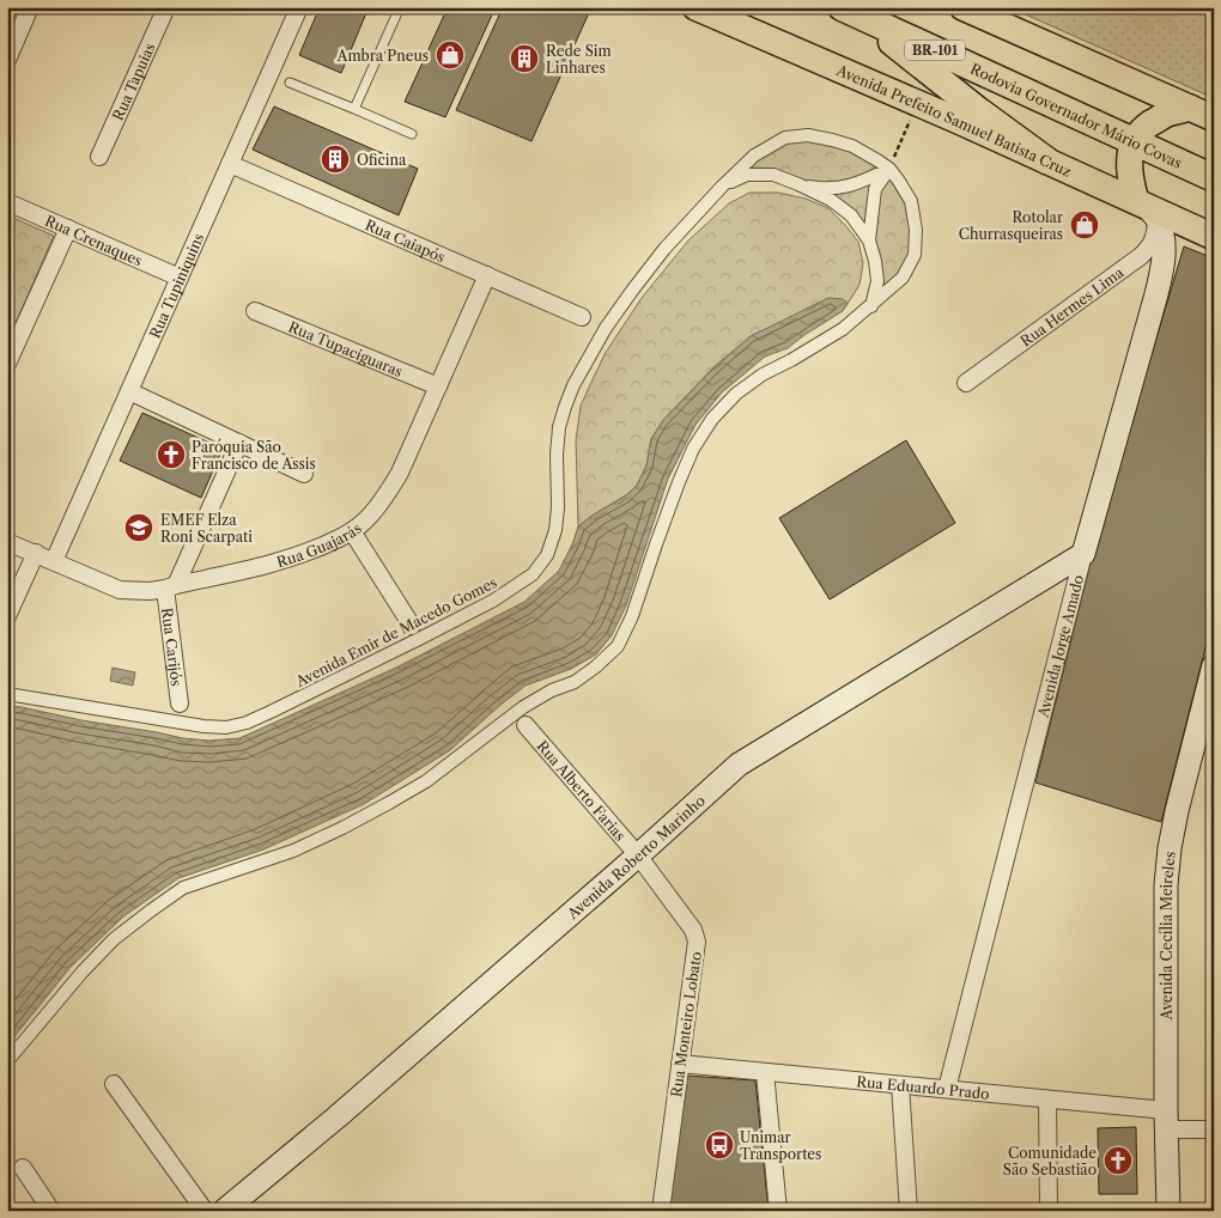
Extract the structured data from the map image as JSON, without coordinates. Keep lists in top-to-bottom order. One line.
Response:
{"streets":{"highway":["BR-101","Rodovia Governador Mário Covas"],"main road":["Avenida Prefeito Samuel Batista Cruz","Avenida Jorge Amado","Avenida Roberto Marinho","Avenida Cecília Meireles"],"street":["Rua Tapuias","Rua Crenaques","Rua Caiapós","Rua Tupiniquins","Rua Hermes Lima","Rua Tupaciguaras","Rua Guajarás","Avenida Emir de Macedo Gomes","Rua Carijós","Rua Alberto Farias","Rua Monteiro Lobato","Rua Eduardo Prado"]},"crossings":[["Avenida Prefeito Samuel Batista Cruz","Rua Hermes Lima"],["Avenida Prefeito Samuel Batista Cruz","Avenida Jorge Amado"],["Rua Crenaques","Rua Tupiniquins"],["Rua Caiapós","Rua Tupiniquins"],["Rua Caiapós","Rua Guajarás"],["Rua Tupiniquins","Rua Guajarás"],["Rua Hermes Lima","Avenida Jorge Amado"],["Rua Tupaciguaras","Rua Guajarás"],["Rua Guajarás","Rua Carijós"],["Avenida Jorge Amado","Avenida Roberto Marinho"],["Avenida Jorge Amado","Rua Eduardo Prado"],["Rua Alberto Farias","Avenida Roberto Marinho"],["Rua Alberto Farias","Rua Monteiro Lobato"],["Avenida Roberto Marinho","Rua Monteiro Lobato"],["Avenida Cecília Meireles","Rua Eduardo Prado"],["Rua Monteiro Lobato","Rua Eduardo Prado"]],"places":{"shop":["Ambra Pneus","Rotolar Churrasqueiras"],"building":["Rede Sim Linhares","Oficina"],"church":["Paróquia São Francisco de Assis","Comunidade São Sebastião"],"school or university":["EMEF Elza Roni Scarpati"],"bus stop":["Unimar Transportes"]}}
